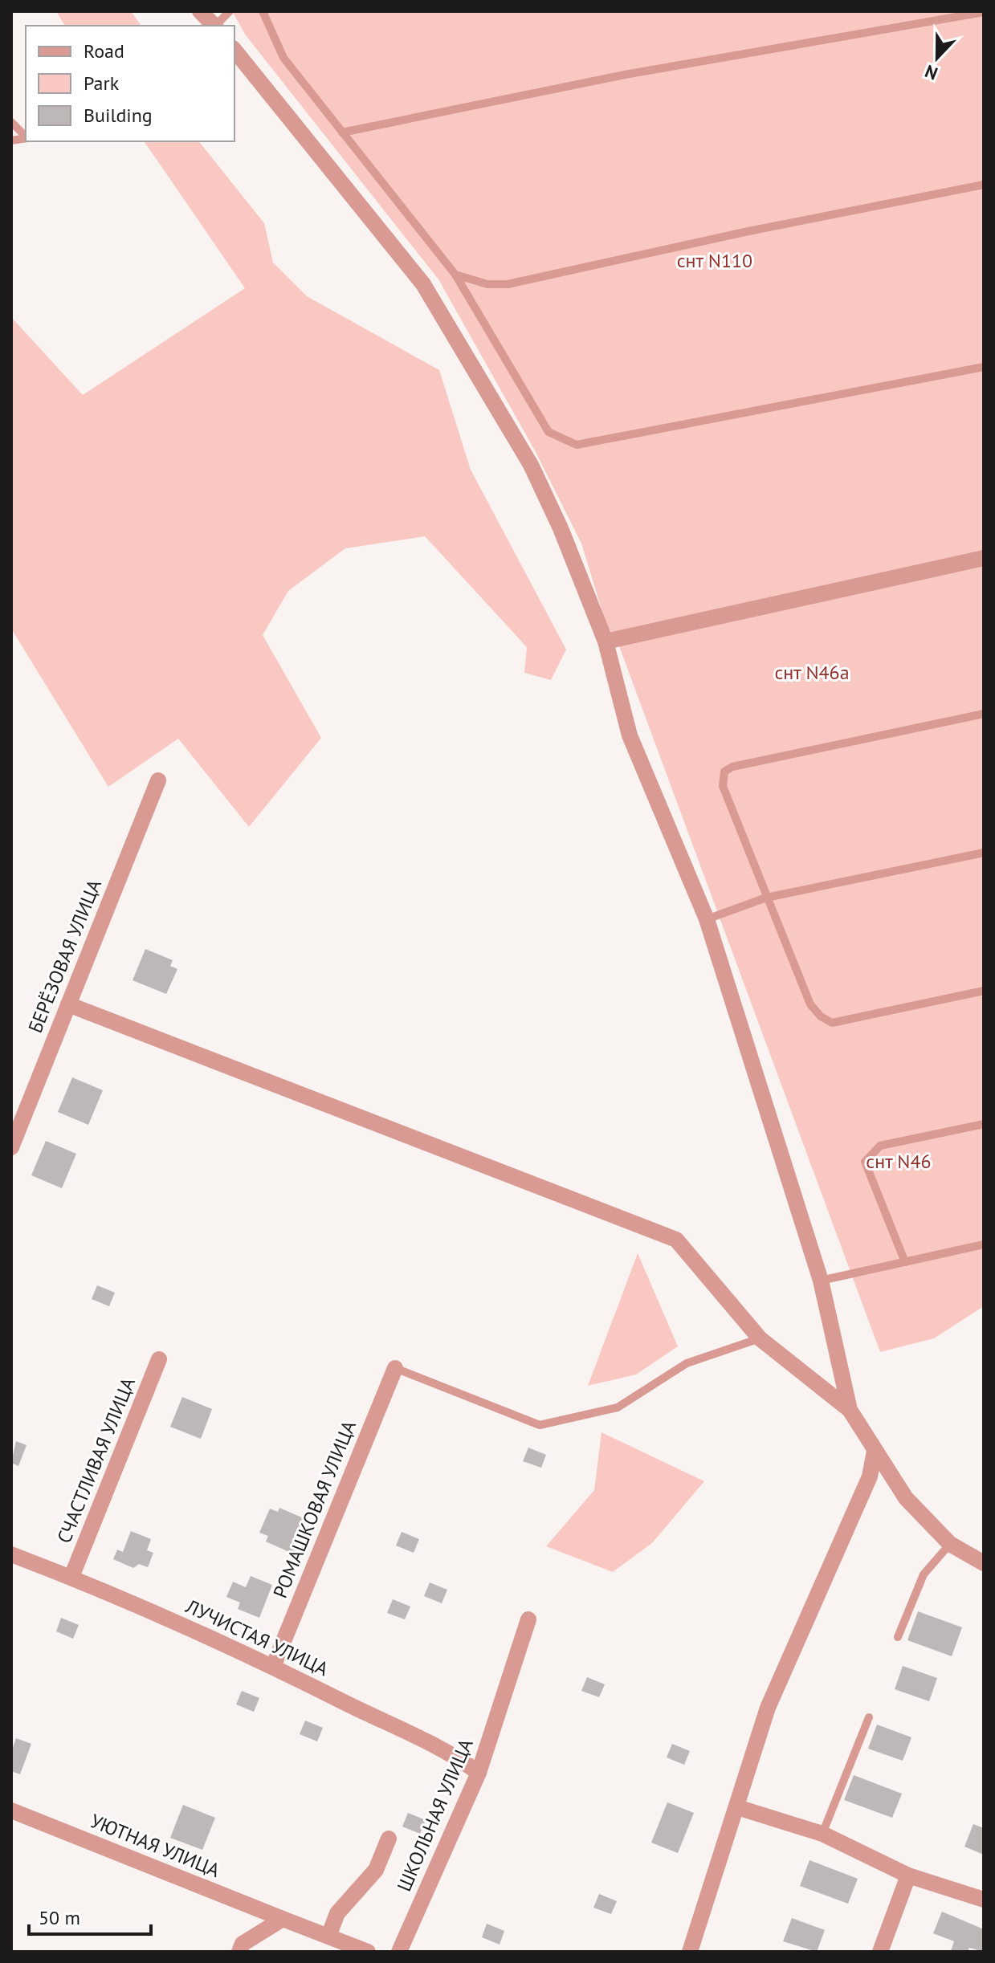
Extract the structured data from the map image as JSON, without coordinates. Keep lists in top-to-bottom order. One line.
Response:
{"streets":{"street":["БЕРЁЗОВАЯ УЛИЦА","СЧАСТЛИВАЯ УЛИЦА","РОМАШКОВАЯ УЛИЦА","ЛУЧИСТАЯ УЛИЦА","ШКОЛЬНАЯ УЛИЦА","УЮТНАЯ УЛИЦА"]},"crossings":[["СЧАСТЛИВАЯ УЛИЦА","ЛУЧИСТАЯ УЛИЦА"],["РОМАШКОВАЯ УЛИЦА","ЛУЧИСТАЯ УЛИЦА"],["ЛУЧИСТАЯ УЛИЦА","ШКОЛЬНАЯ УЛИЦА"]],"parks":["снт N110","снт N46а","снт N46"],"legend":["Road","Park","Building"],"scale_bar":"50 m","north":"bottom"}
